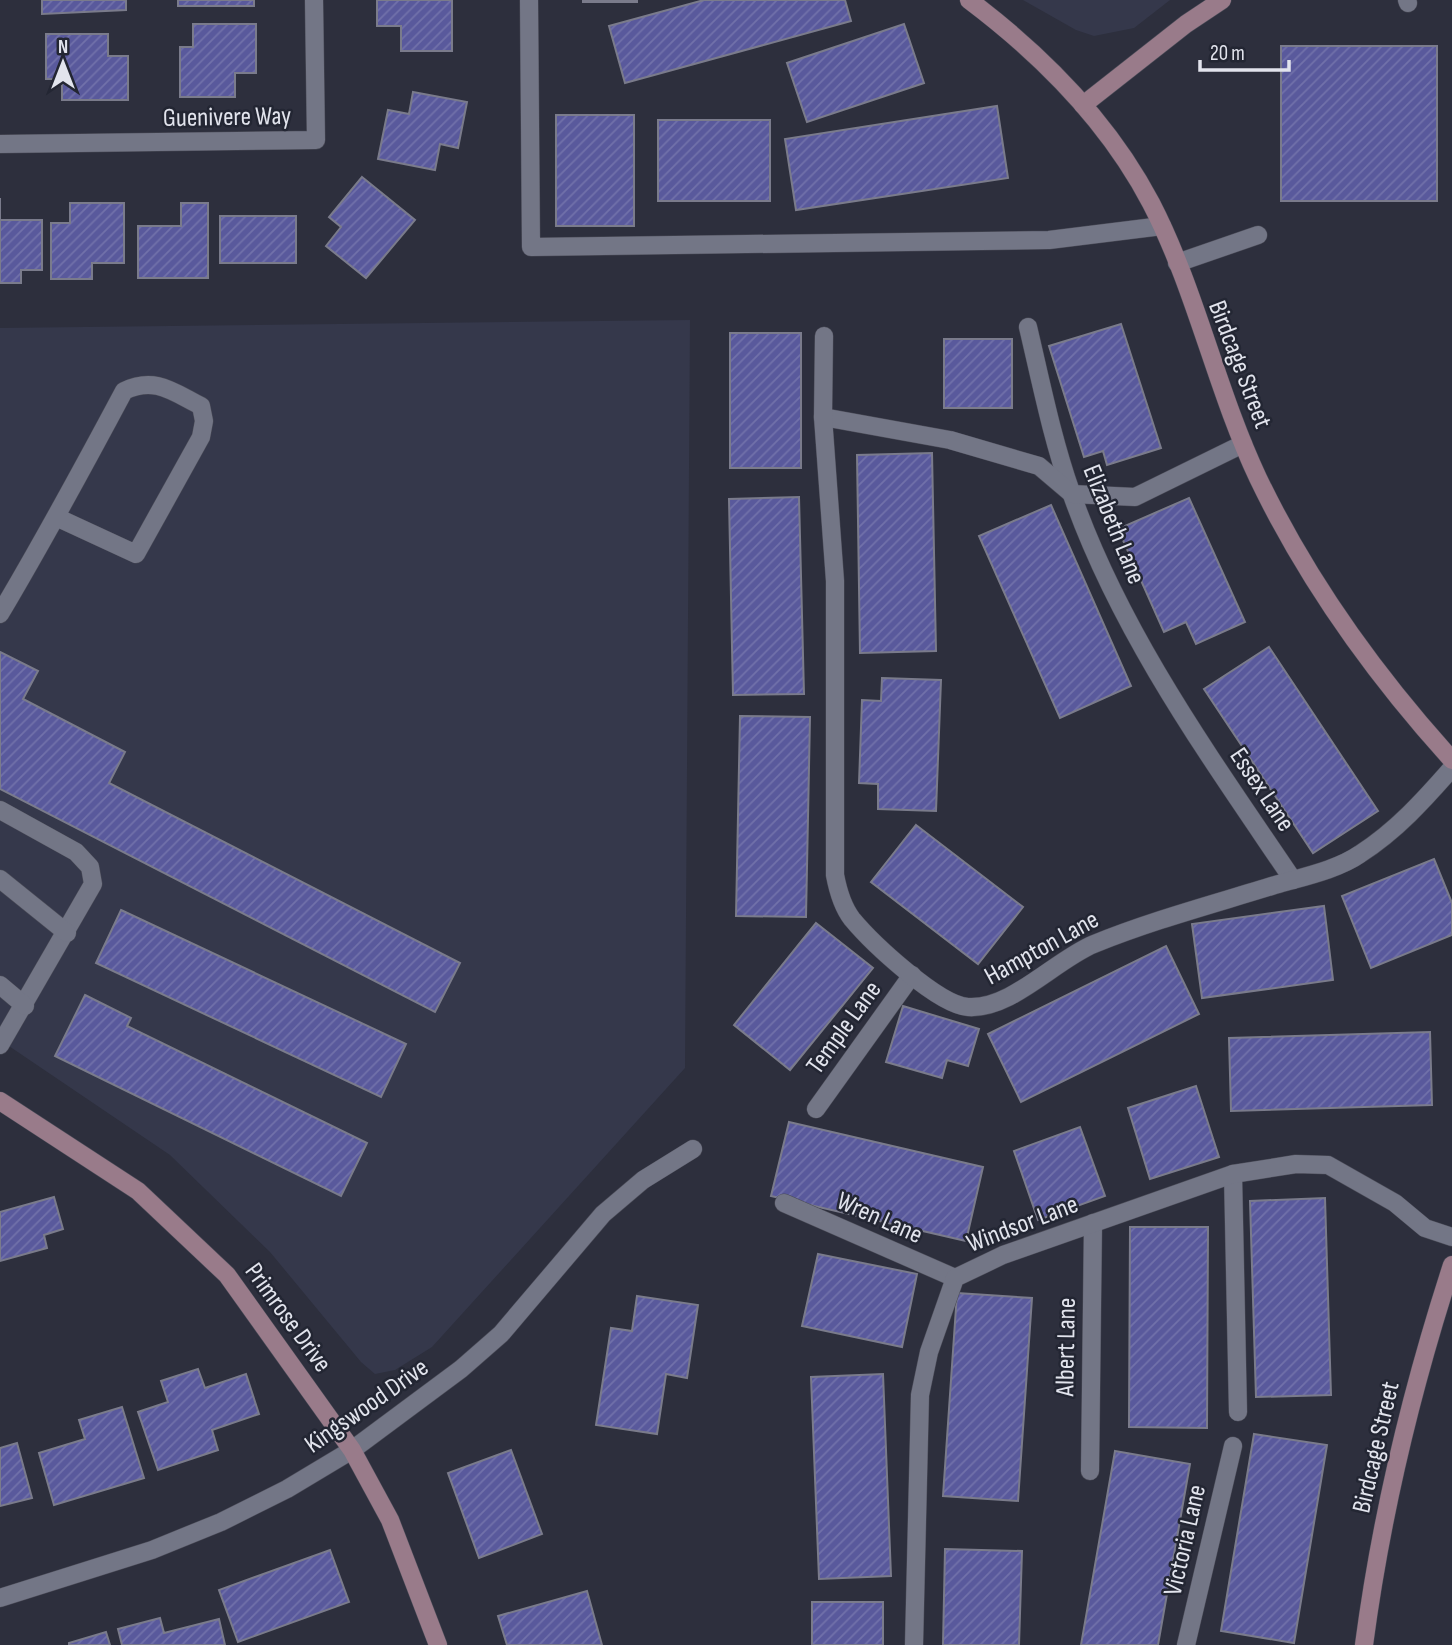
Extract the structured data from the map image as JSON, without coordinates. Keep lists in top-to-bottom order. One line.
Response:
{"streets":{"street":["Guenivere Way","Birdcage Street","Elizabeth Lane","Essex Lane","Hampton Lane","Temple Lane","Wren Lane","Windsor Lane","Primrose Drive","Albert Lane","Kingswood Drive","Victoria Lane"]},"crossings":[["Elizabeth Lane","Essex Lane"],["Essex Lane","Hampton Lane"],["Hampton Lane","Temple Lane"],["Wren Lane","Windsor Lane"],["Windsor Lane","Albert Lane"],["Primrose Drive","Kingswood Drive"]],"scale_bar":"20 m","north":"top"}
